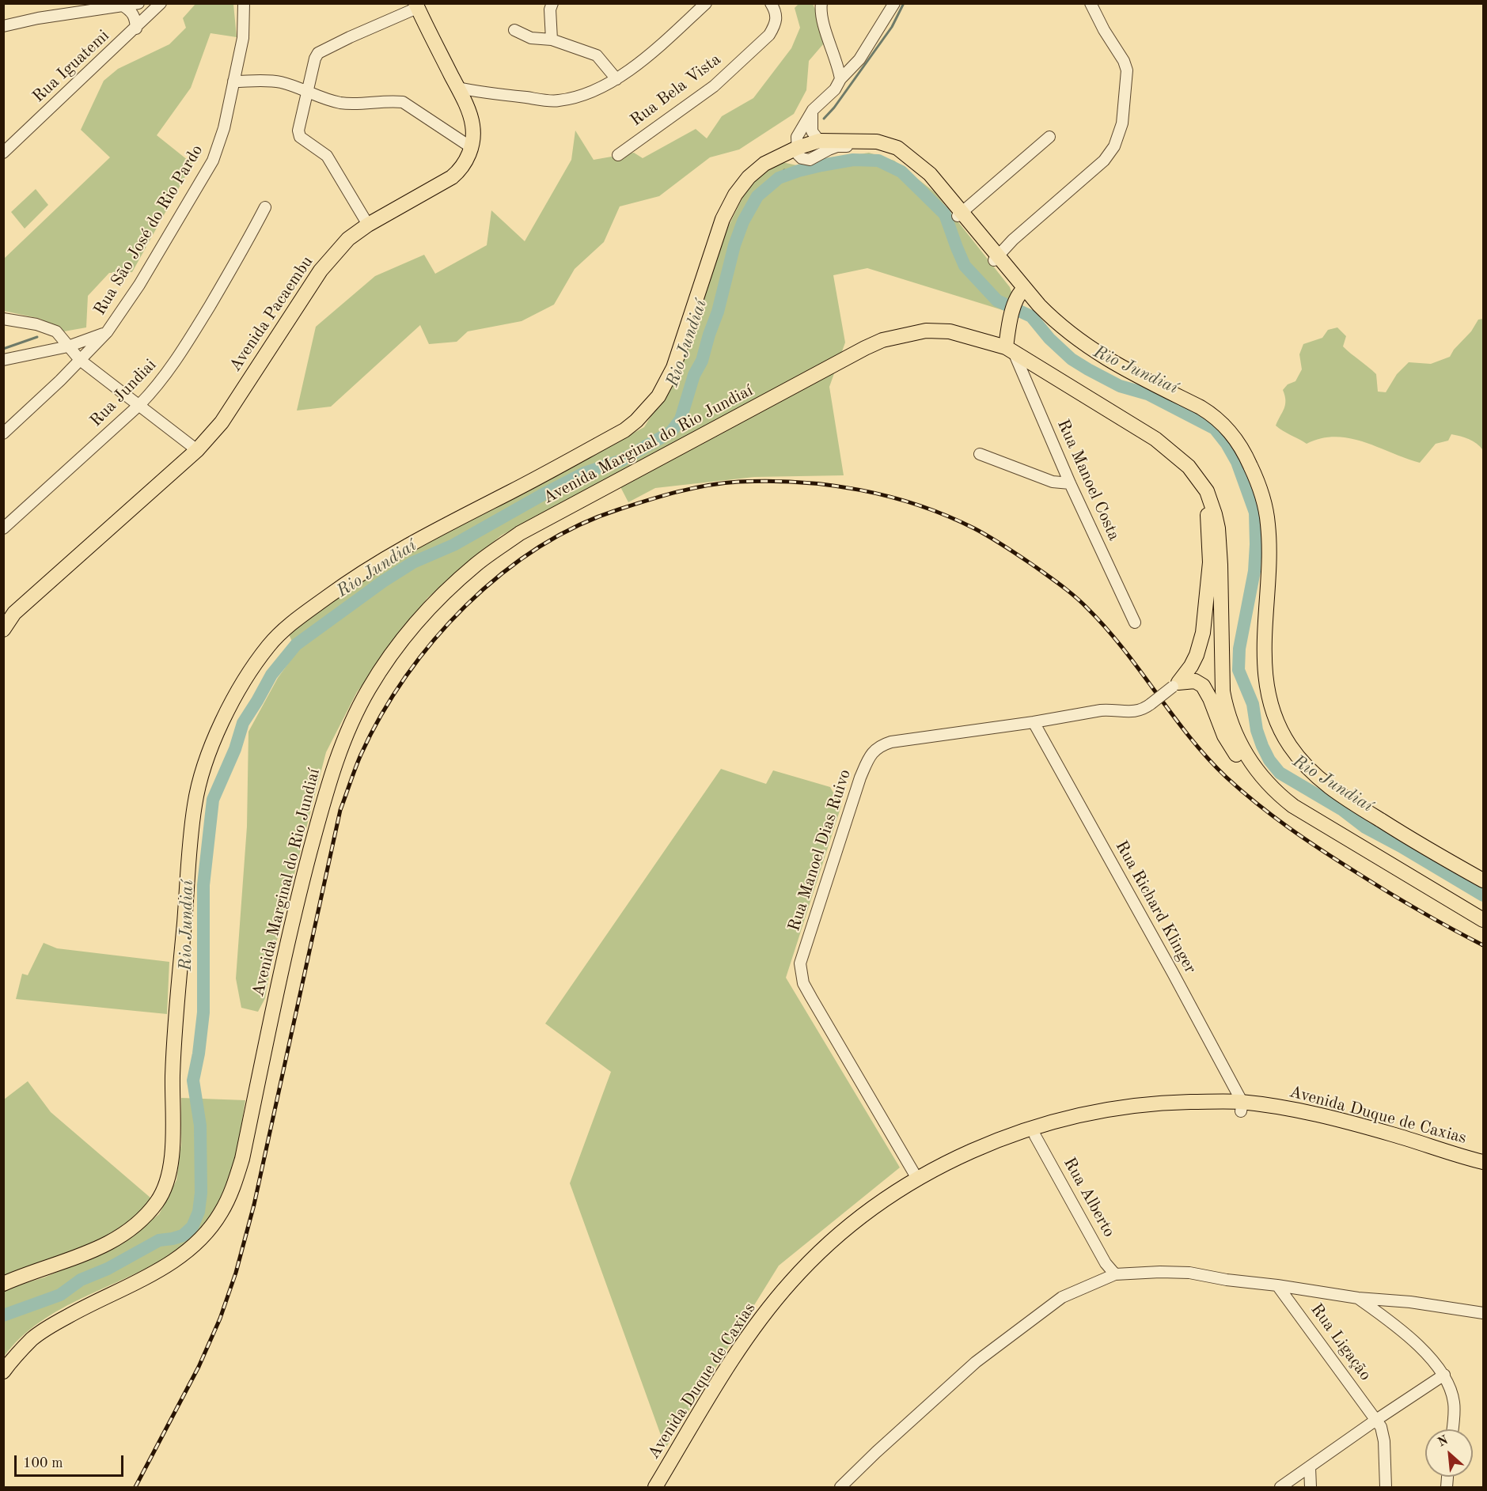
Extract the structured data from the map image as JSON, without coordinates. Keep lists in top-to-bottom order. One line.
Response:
{"streets":{"main road":["Avenida Pacaembu","Avenida Marginal do Rio Jundiaí","Avenida Duque de Caxias"],"street":["Rua Iguatemi","Rua Bela Vista","Rua São José do Rio Pardo","Rua Jundiai","Rua Manoel Costa","Rua Manoel Dias Ruivo","Rua Richard Klinger","Rua Alberto","Rua Ligação"]},"crossings":[["Avenida Marginal do Rio Jundiaí","Rua Manoel Costa"],["Rua Manoel Dias Ruivo","Rua Richard Klinger"],["Rua Manoel Dias Ruivo","Avenida Duque de Caxias"],["Rua Richard Klinger","Avenida Duque de Caxias"],["Avenida Duque de Caxias","Rua Alberto"]],"water":["Rio Jundiaí"],"scale_bar":"100 m","north":"top left"}
